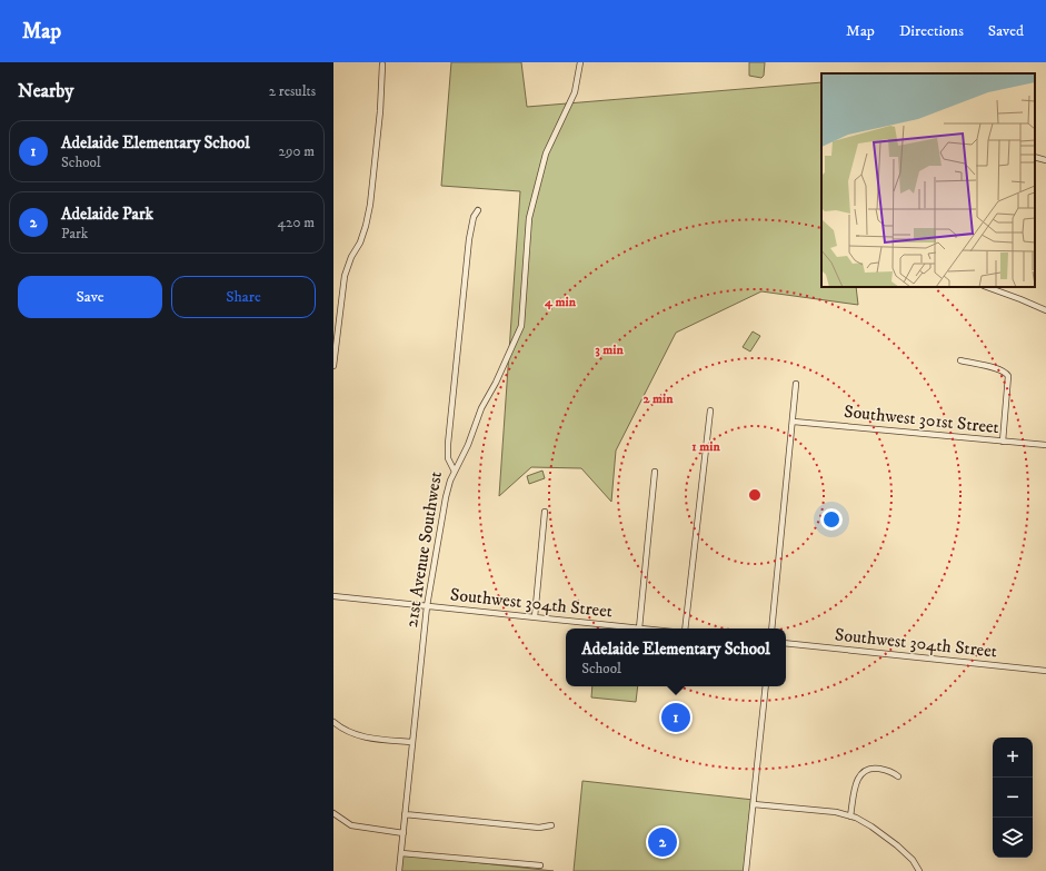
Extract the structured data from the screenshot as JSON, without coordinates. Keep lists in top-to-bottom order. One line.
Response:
{"streets":{"street":["Southwest 301st Street","21st Avenue Southwest","Southwest 304th Street"]},"crossings":[["21st Avenue Southwest","Southwest 304th Street"]],"page":{"header":"Map","nav":["Map","Directions","Saved"],"heading":["Nearby","2 results"],"list":[{"mark":"1","name":"Adelaide Elementary School","note":"School","value":"290 m"},{"mark":"2","name":"Adelaide Park","note":"Park","value":"420 m"}],"buttons":["Save","Share"],"popup":["Adelaide Elementary School","School"],"pins":["1","2"],"map_buttons":["+","−"]},"rings":["4 min","3 min","2 min","1 min"]}
